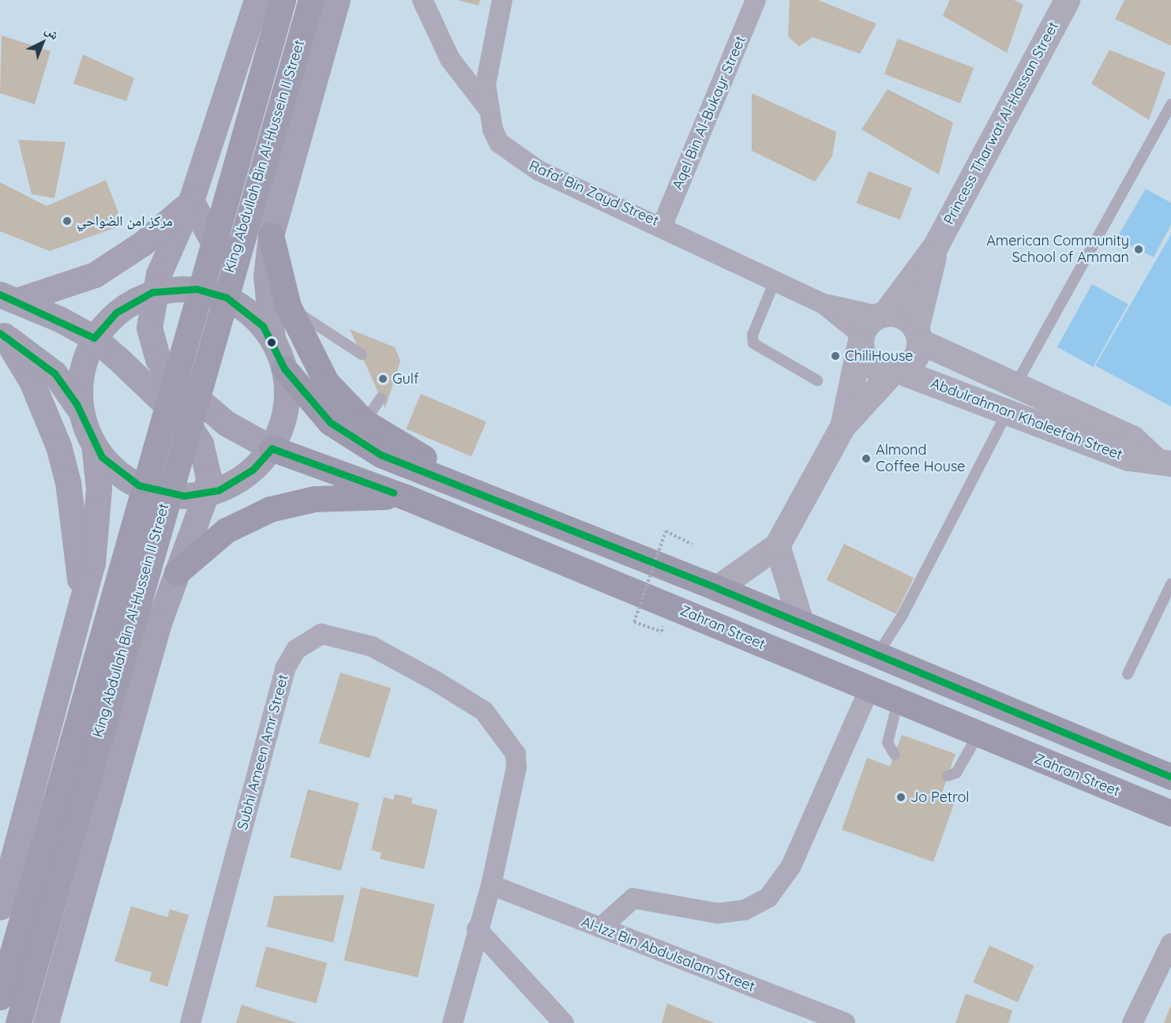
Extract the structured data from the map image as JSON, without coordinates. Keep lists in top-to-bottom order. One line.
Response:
{"streets":{"highway":["King Abdullah Bin Al-Hussein II Street"],"main road":["Zahran Street"],"street":["Aqel Bin Al-Bukayr Street","Princess Tharwat Al-Hassan Street","Rafa' Bin Zayd Street","Abdulrahman Khaleefah Street","Subhi Ameen Amr Street","Al-Izz Bin Abdulsalam Street"]},"crossings":[["Aqel Bin Al-Bukayr Street","Rafa' Bin Zayd Street"],["Princess Tharwat Al-Hassan Street","Rafa' Bin Zayd Street"],["Princess Tharwat Al-Hassan Street","Abdulrahman Khaleefah Street"],["Rafa' Bin Zayd Street","Abdulrahman Khaleefah Street"],["Subhi Ameen Amr Street","Al-Izz Bin Abdulsalam Street"]],"places":["مركز امن الضواحي","American Community School of Amman","ChiliHouse","Gulf","Almond Coffee House","Jo Petrol"],"north":"top right"}
